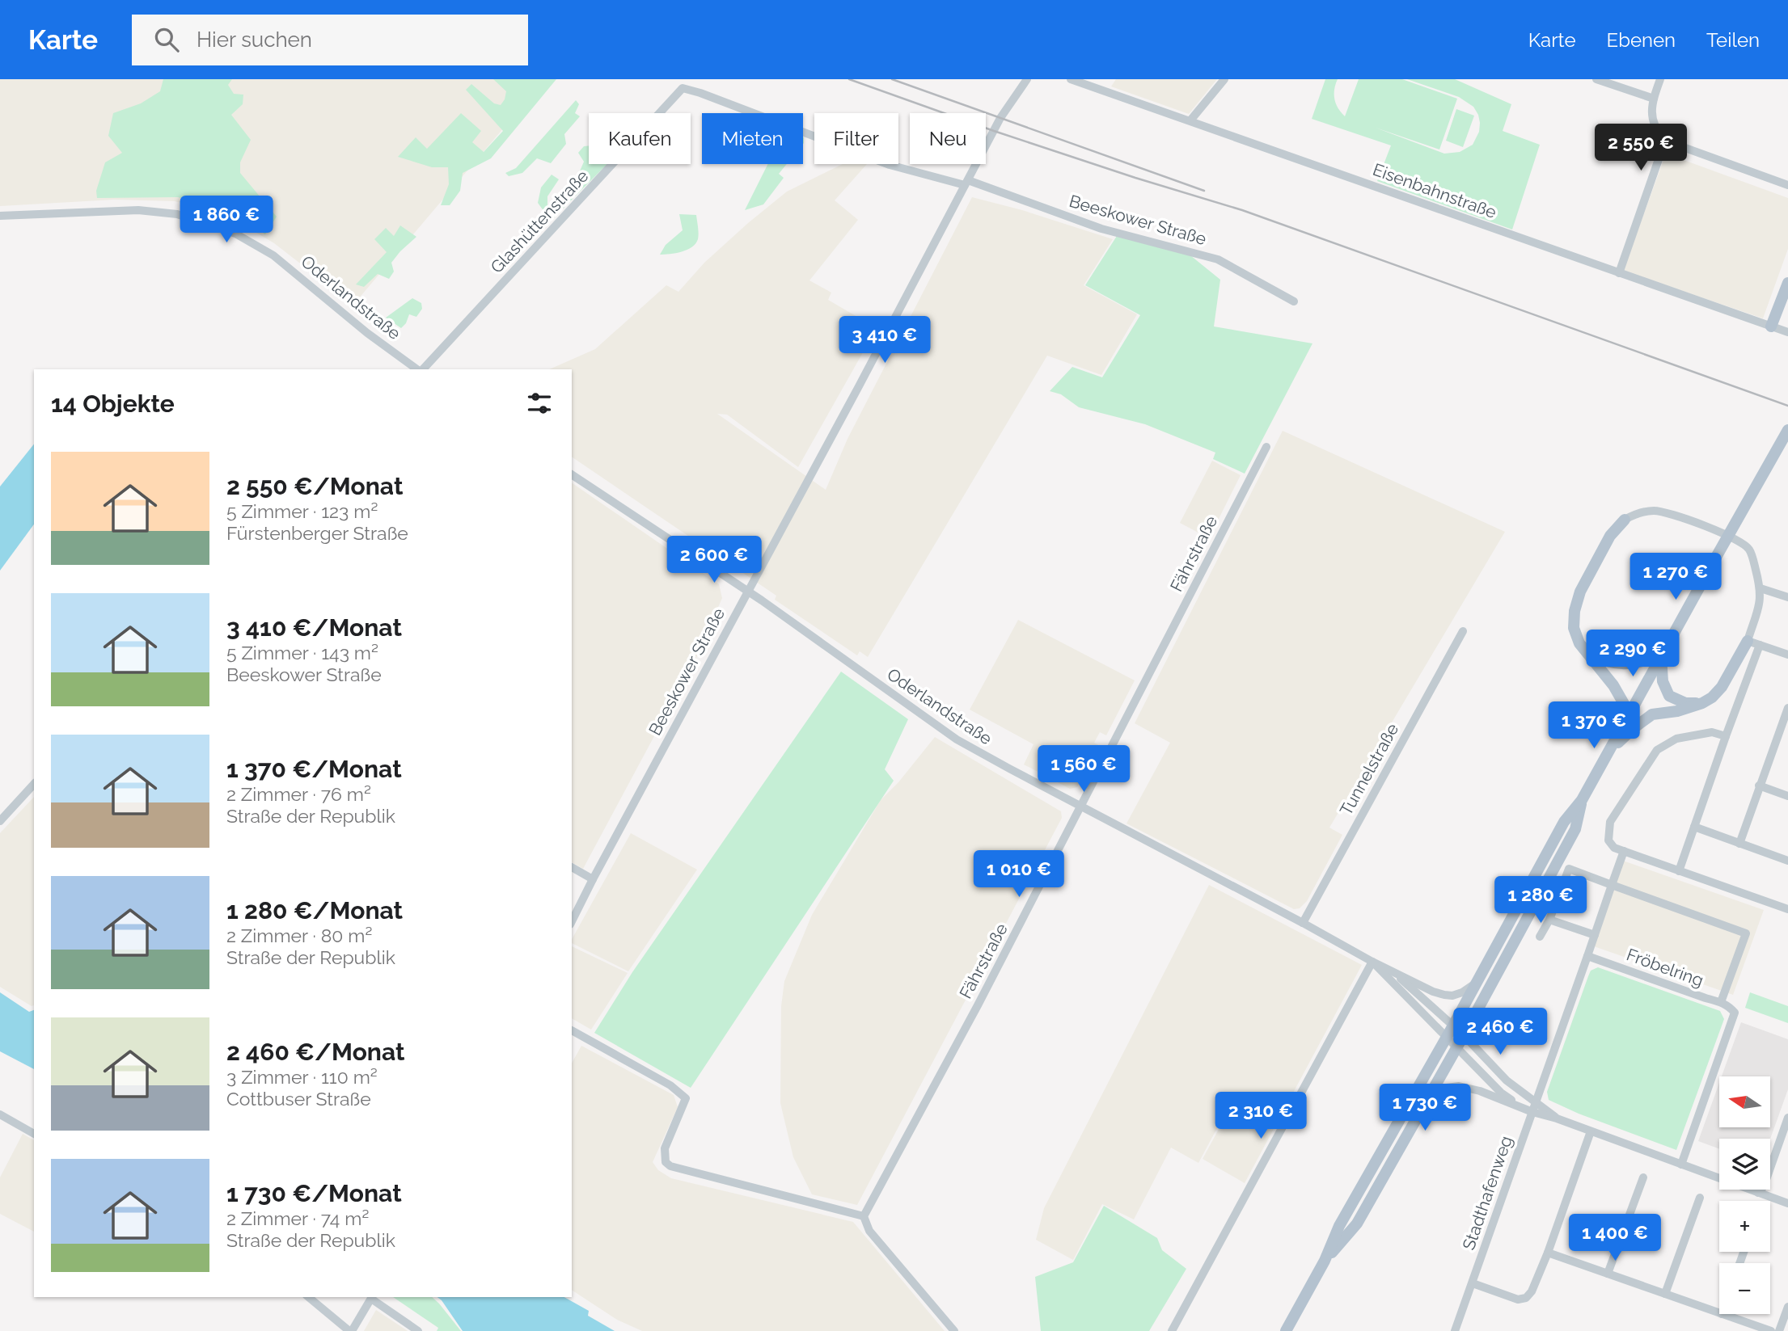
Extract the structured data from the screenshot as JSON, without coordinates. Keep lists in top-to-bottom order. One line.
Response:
{"streets":{"street":["Eisenbahnstraße","Beeskower Straße","Glashüttenstraße","Oderlandstraße","Fährstraße","Tunnelstraße","Fröbelring","Stadthafenweg"]},"crossings":[["Beeskower Straße","Glashüttenstraße"],["Beeskower Straße","Oderlandstraße"],["Oderlandstraße","Fährstraße"],["Oderlandstraße","Tunnelstraße"]],"north":"left","page":{"header":"Karte","search":"Hier suchen","nav":["Karte","Ebenen","Teilen"],"chip":["Kaufen","Mieten","Filter","Neu"],"price":["2 550 €","1 860 €","3 410 €","2 600 €","1 270 €","2 290 €","1 370 €","1 560 €","1 010 €","1 280 €","2 460 €","1 730 €","2 310 €","1 400 €"],"heading":"14 Objekte","list":[{"name":"2 550 €/Monat","note":"5 Zimmer · 123 m² · Fürstenberger Straße"},{"name":"3 410 €/Monat","note":"5 Zimmer · 143 m² · Beeskower Straße"},{"name":"1 370 €/Monat","note":"2 Zimmer · 76 m² · Straße der Republik"},{"name":"1 280 €/Monat","note":"2 Zimmer · 80 m² · Straße der Republik"},{"name":"2 460 €/Monat","note":"3 Zimmer · 110 m² · Cottbuser Straße"},{"name":"1 730 €/Monat","note":"2 Zimmer · 74 m² · Straße der Republik"}],"map_buttons":["+","−"]}}
